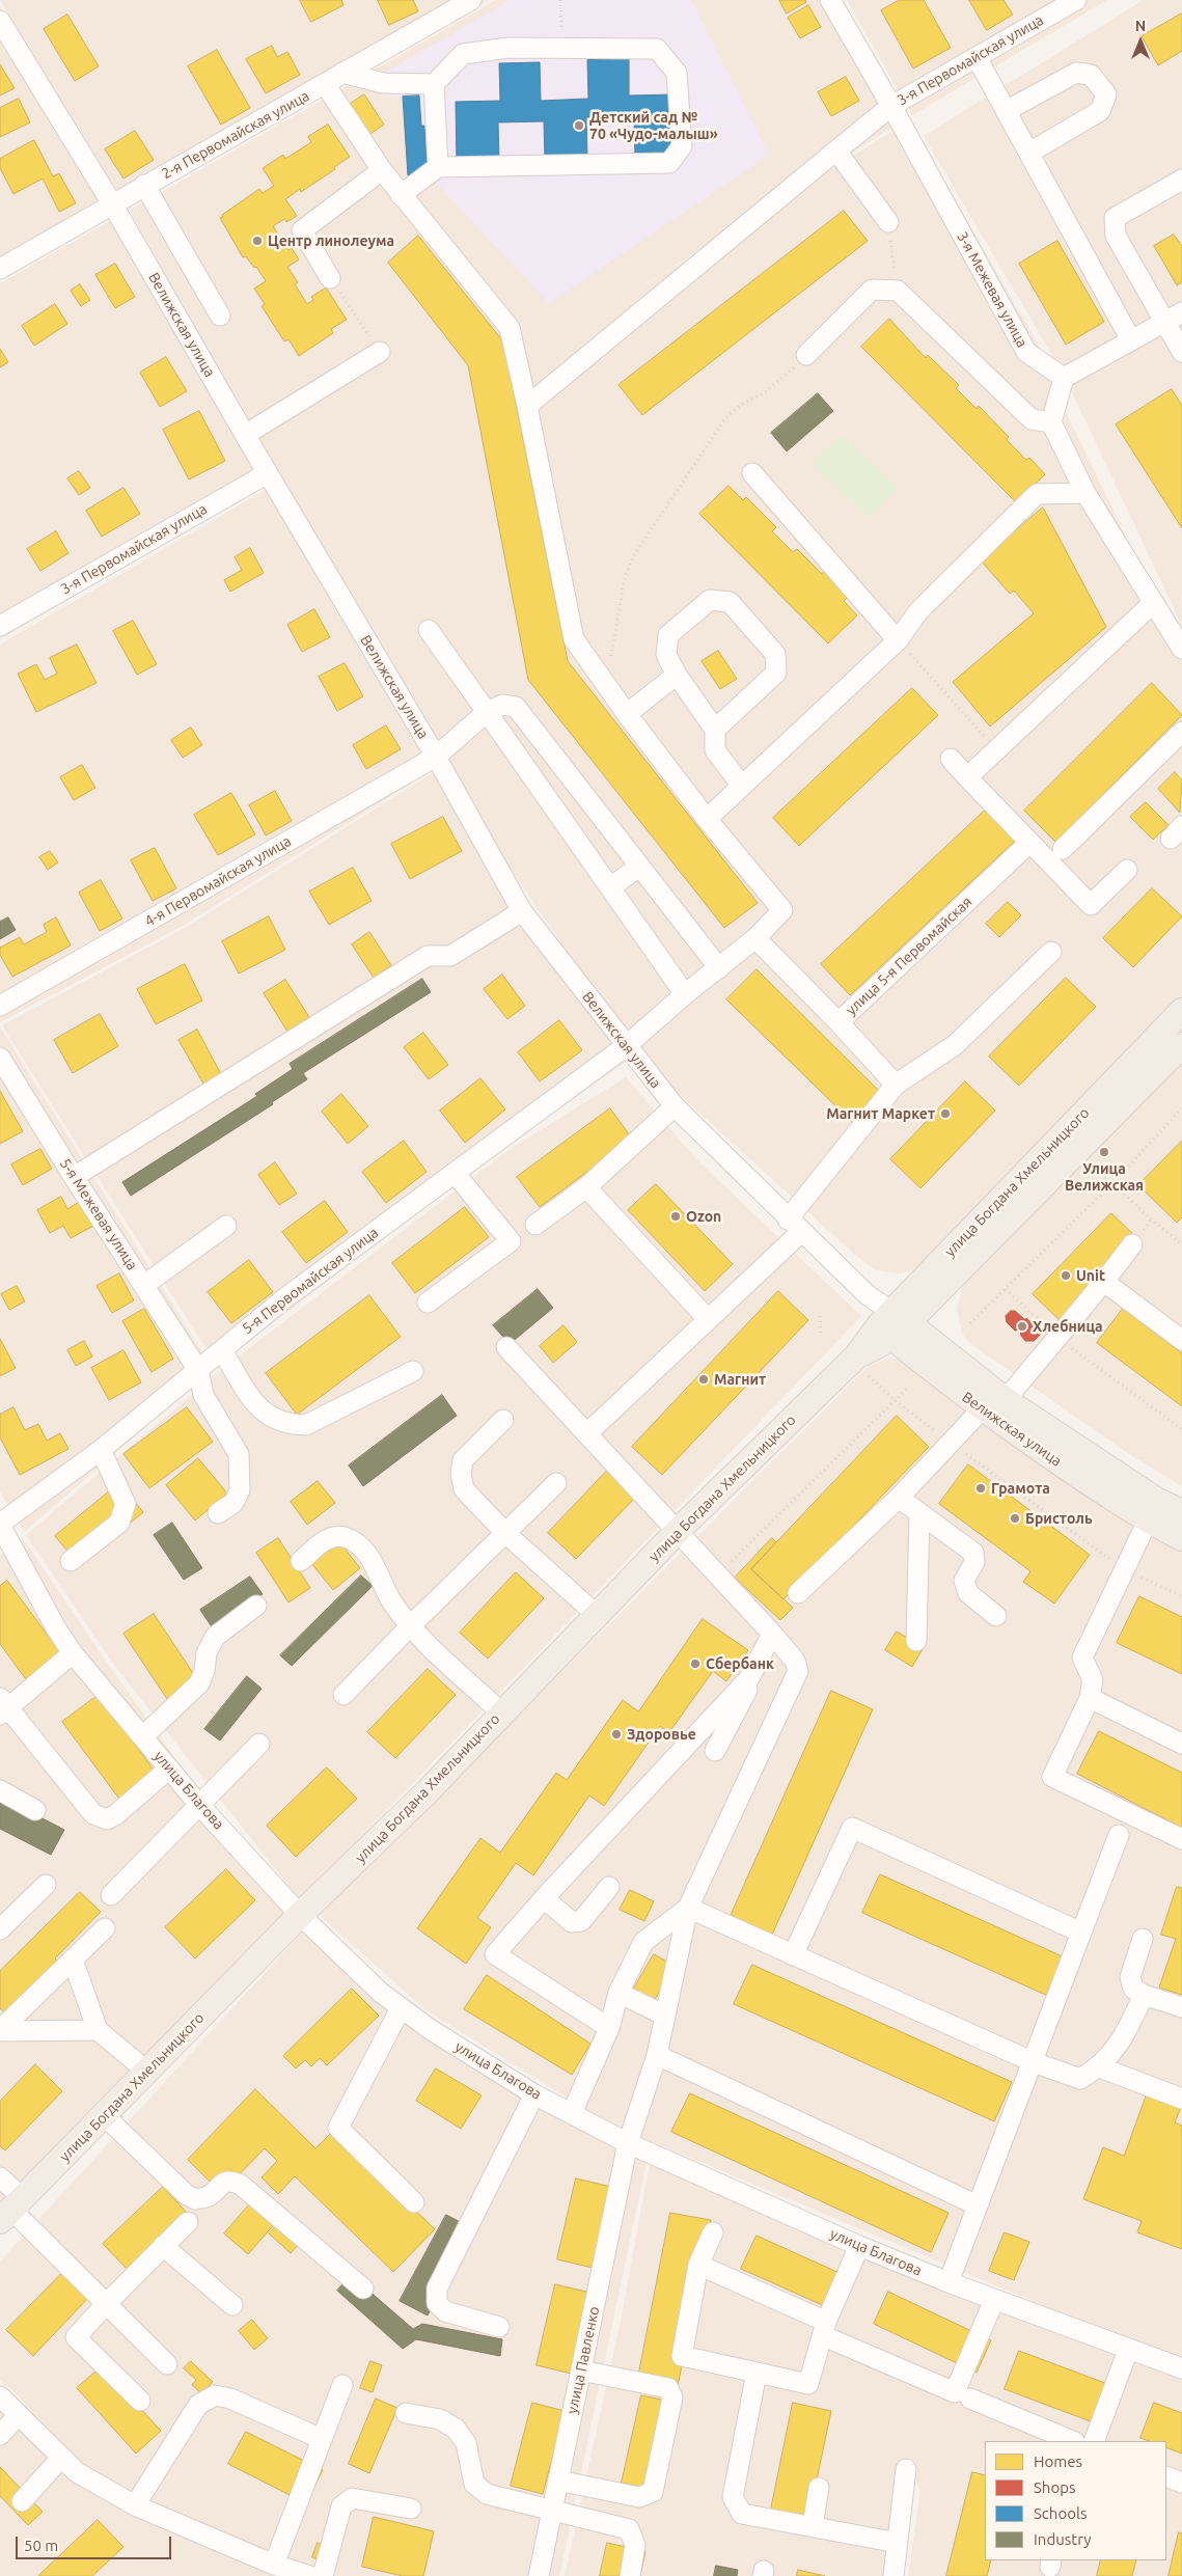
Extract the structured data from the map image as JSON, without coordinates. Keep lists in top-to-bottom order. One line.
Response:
{"streets":{"main road":["Велижская улица","улица Богдана Хмельницкого"],"street":["3-я Первомайская улица","2-я Первомайская улица","3-я Межевая улица","4-я Первомайская улица","улица 5-я Первомайская","5-я Межевая улица","5-я Первомайская улица","улица Благова","улица Павленко"]},"crossings":[["3-я Первомайская улица","3-я Межевая улица"],["3-я Первомайская улица","Велижская улица"],["2-я Первомайская улица","Велижская улица"],["Велижская улица","4-я Первомайская улица"],["Велижская улица","улица Богдана Хмельницкого"],["Велижская улица","5-я Первомайская улица"],["улица Богдана Хмельницкого","улица Благова"],["5-я Межевая улица","5-я Первомайская улица"],["5-я Первомайская улица","улица Благова"],["улица Благова","улица Павленко"]],"places":["Детский сад № 70 «Чудо-малыш»","Центр линолеума","Магнит Маркет","Улица Велижская","Ozon","Unit","Хлебница","Магнит","Грамота","Бристоль","Сбербанк","Здоровье"],"legend":["Homes","Shops","Schools","Industry"],"scale_bar":"50 m","north":"top"}
